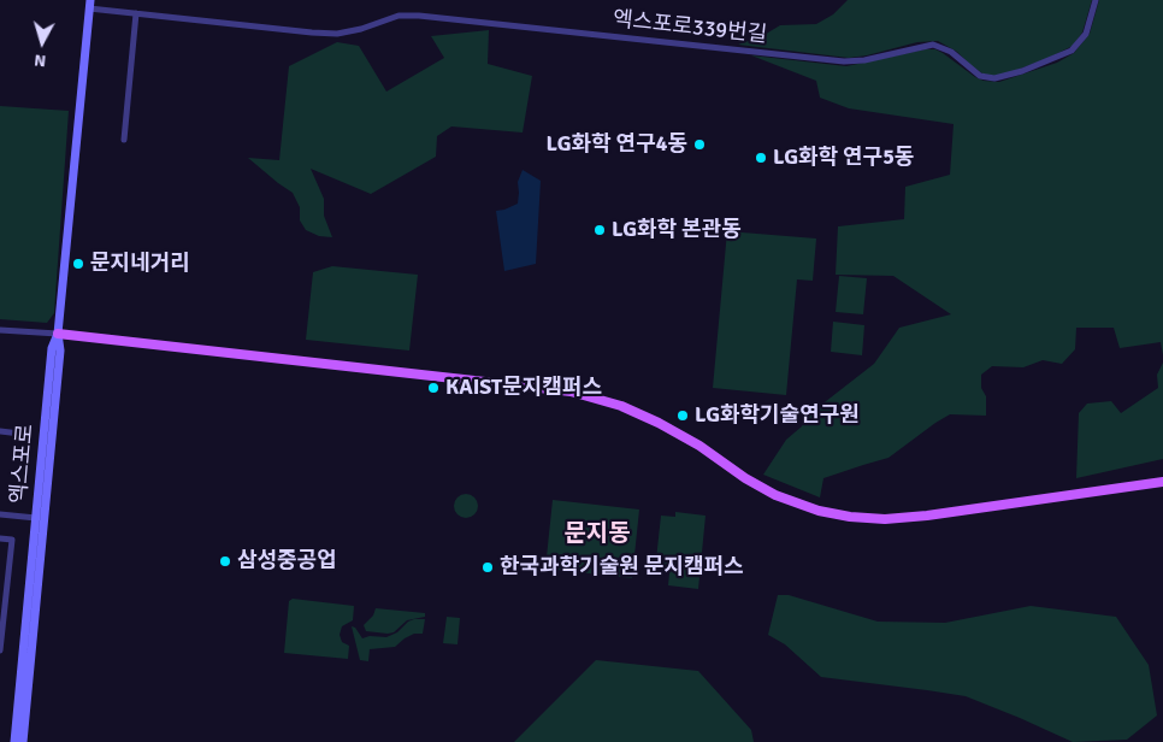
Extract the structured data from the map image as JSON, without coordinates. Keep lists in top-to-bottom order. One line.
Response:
{"streets":{"main road":["엑스포로"],"street":["엑스포로339번길"]},"crossings":[["엑스포로339번길","엑스포로"]],"districts":["문지동"],"places":["LG화학 연구4동","LG화학 연구5동","LG화학 본관동","문지네거리","KAIST문지캠퍼스","LG화학기술연구원","삼성중공업","한국과학기술원 문지캠퍼스"],"north":"bottom"}
